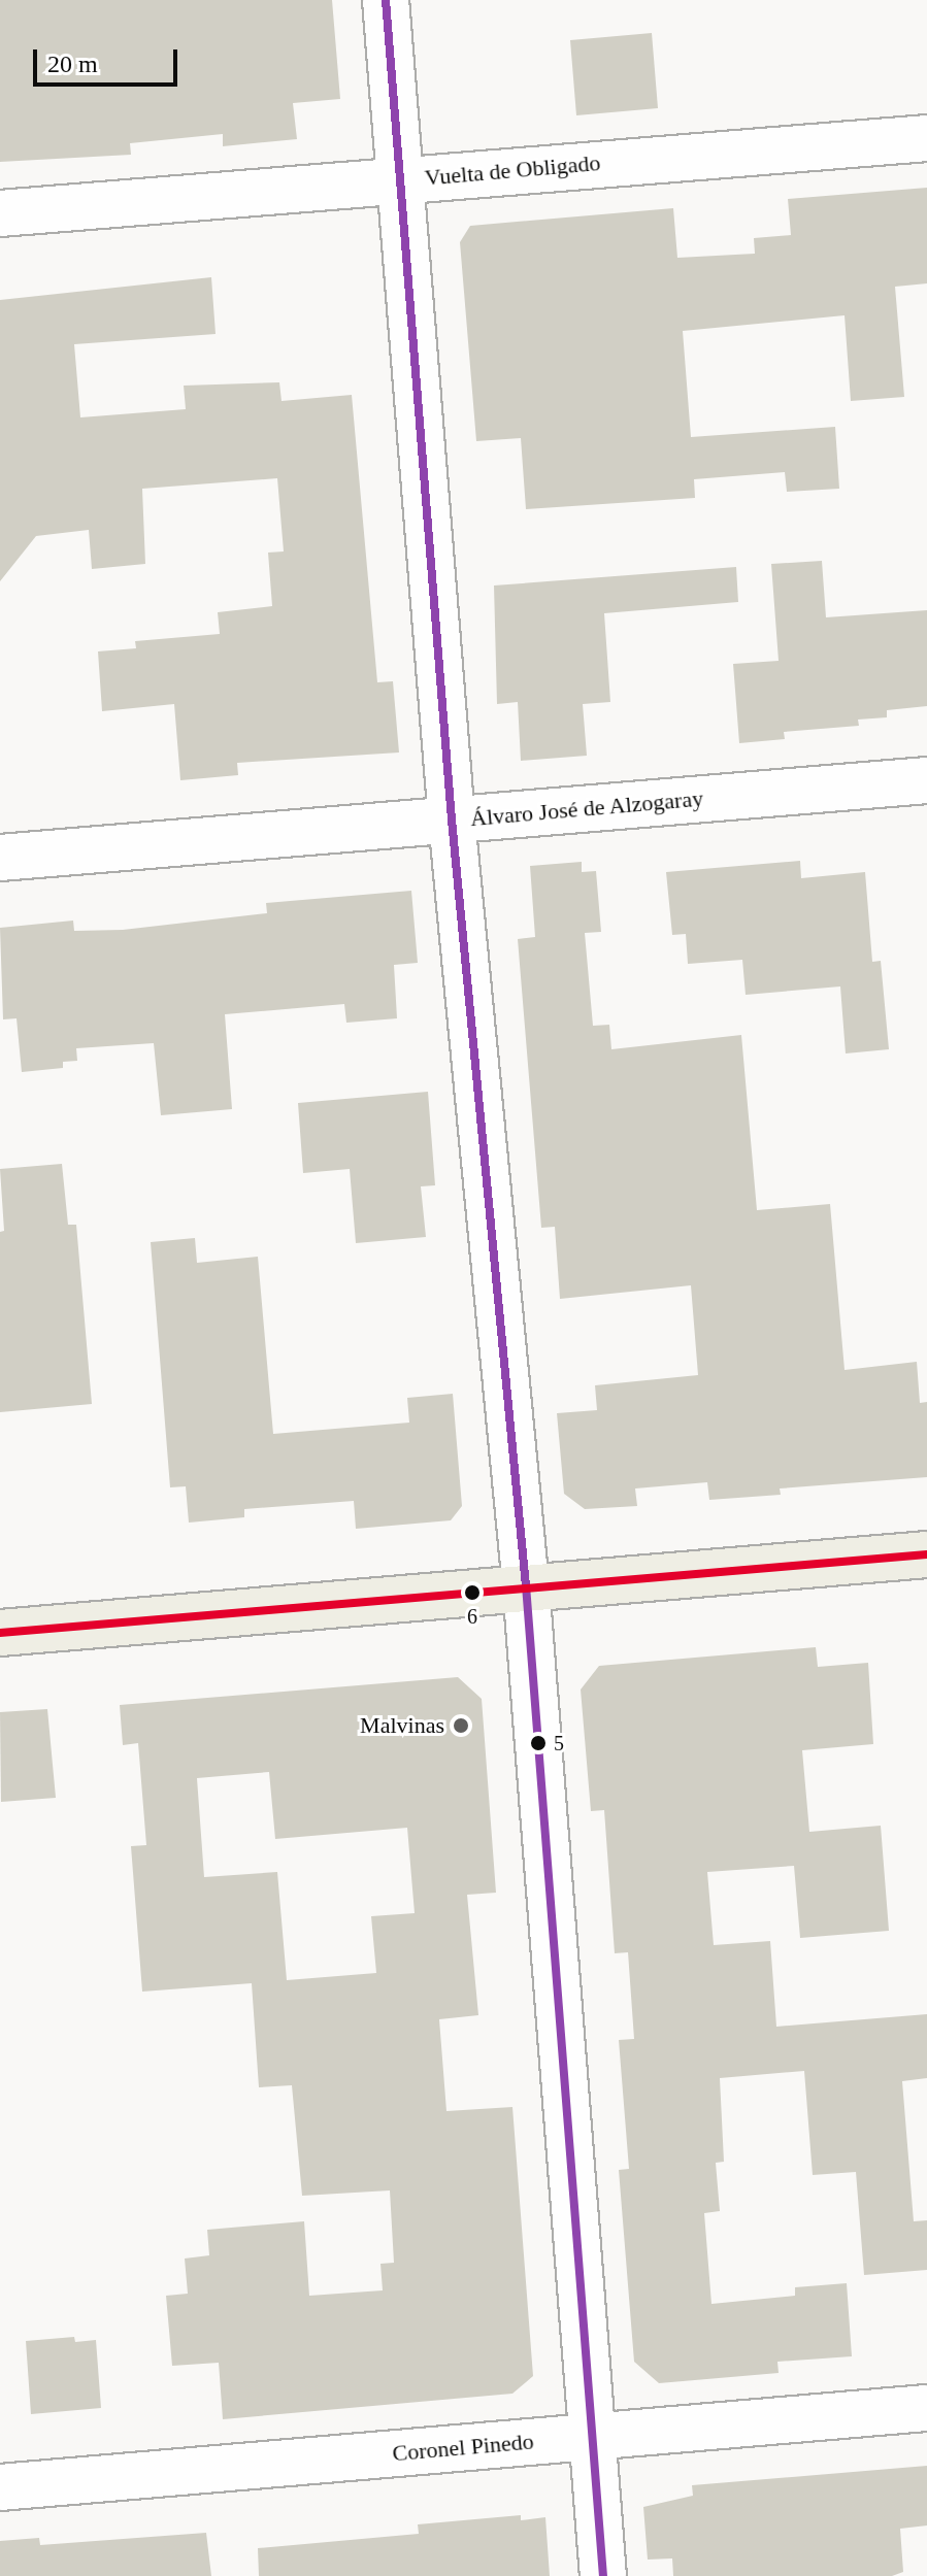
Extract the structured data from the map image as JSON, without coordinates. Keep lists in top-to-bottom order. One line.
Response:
{"streets":{"street":["Vuelta de Obligado","Álvaro José de Alzogaray","Coronel Pinedo"]},"places":["6","Malvinas","5"],"scale_bar":"20 m"}
